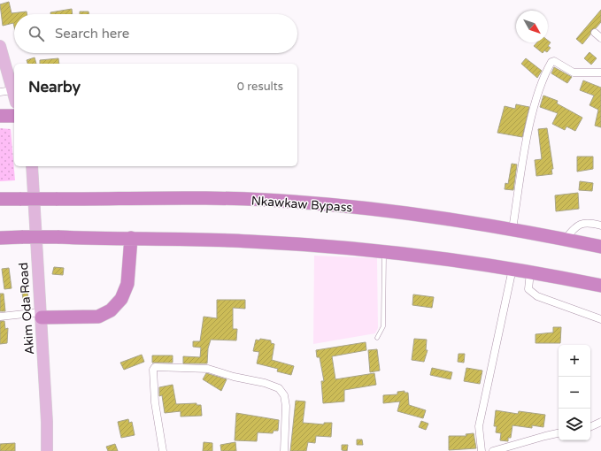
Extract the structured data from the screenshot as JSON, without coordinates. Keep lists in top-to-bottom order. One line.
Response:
{"streets":{"highway":["Nkawkaw Bypass"],"main road":["Akim Oda Road"]},"north":"bottom right","page":{"search":"Search here","heading":["Nearby","0 results"],"map_buttons":["+","−"]}}
